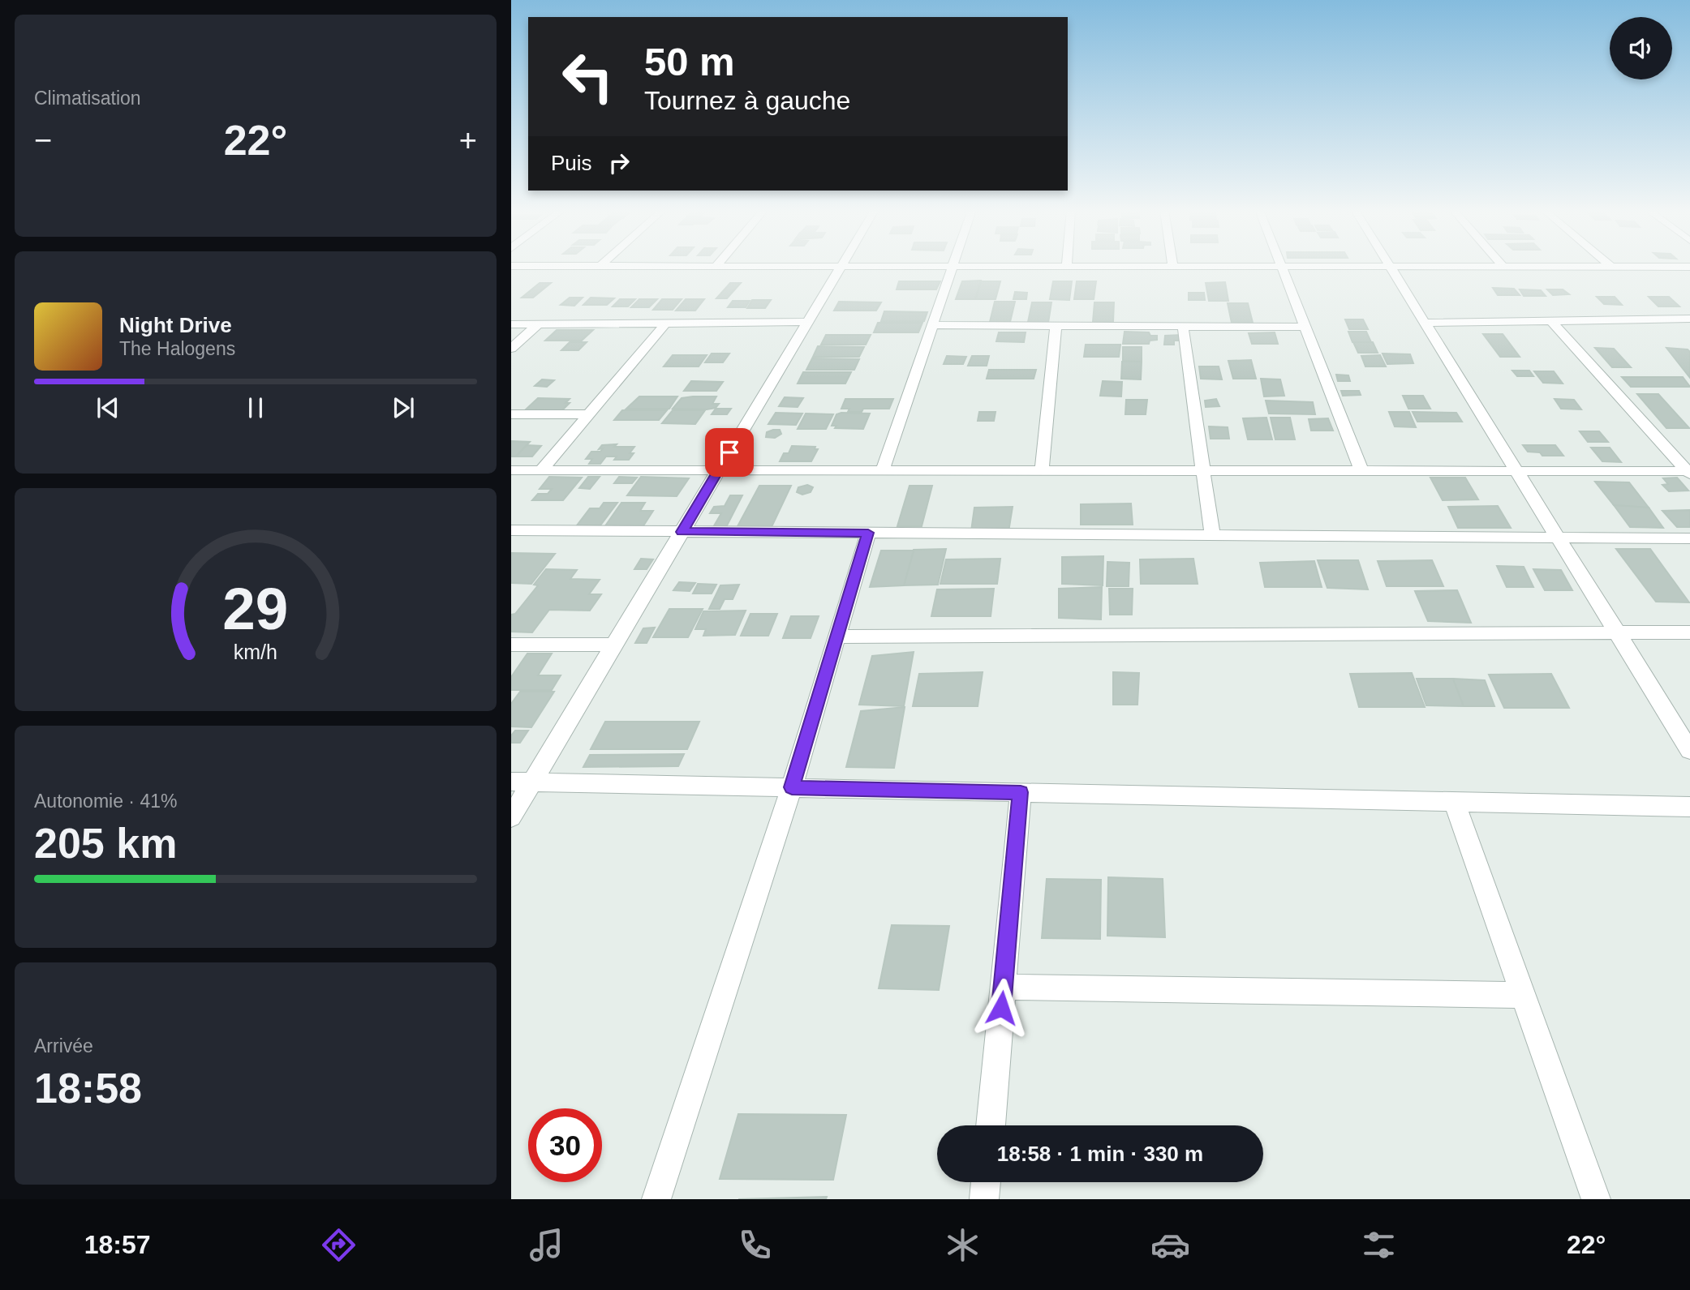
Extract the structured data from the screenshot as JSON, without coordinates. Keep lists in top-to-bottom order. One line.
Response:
{"page":{"tile":["Climatisation",["Autonomie · 41%","205 km"],["Arrivée","18:58"]],"turn":["50 m","Tournez à gauche"],"heat":["−","22°","+"],"then":"Puis","song":["Night Drive","The Halogens"],"limit":"30","trip":"18:58 · 1 min · 330 m","tabs":["18:57","22°"],"gauge":["29","km/h"]}}
